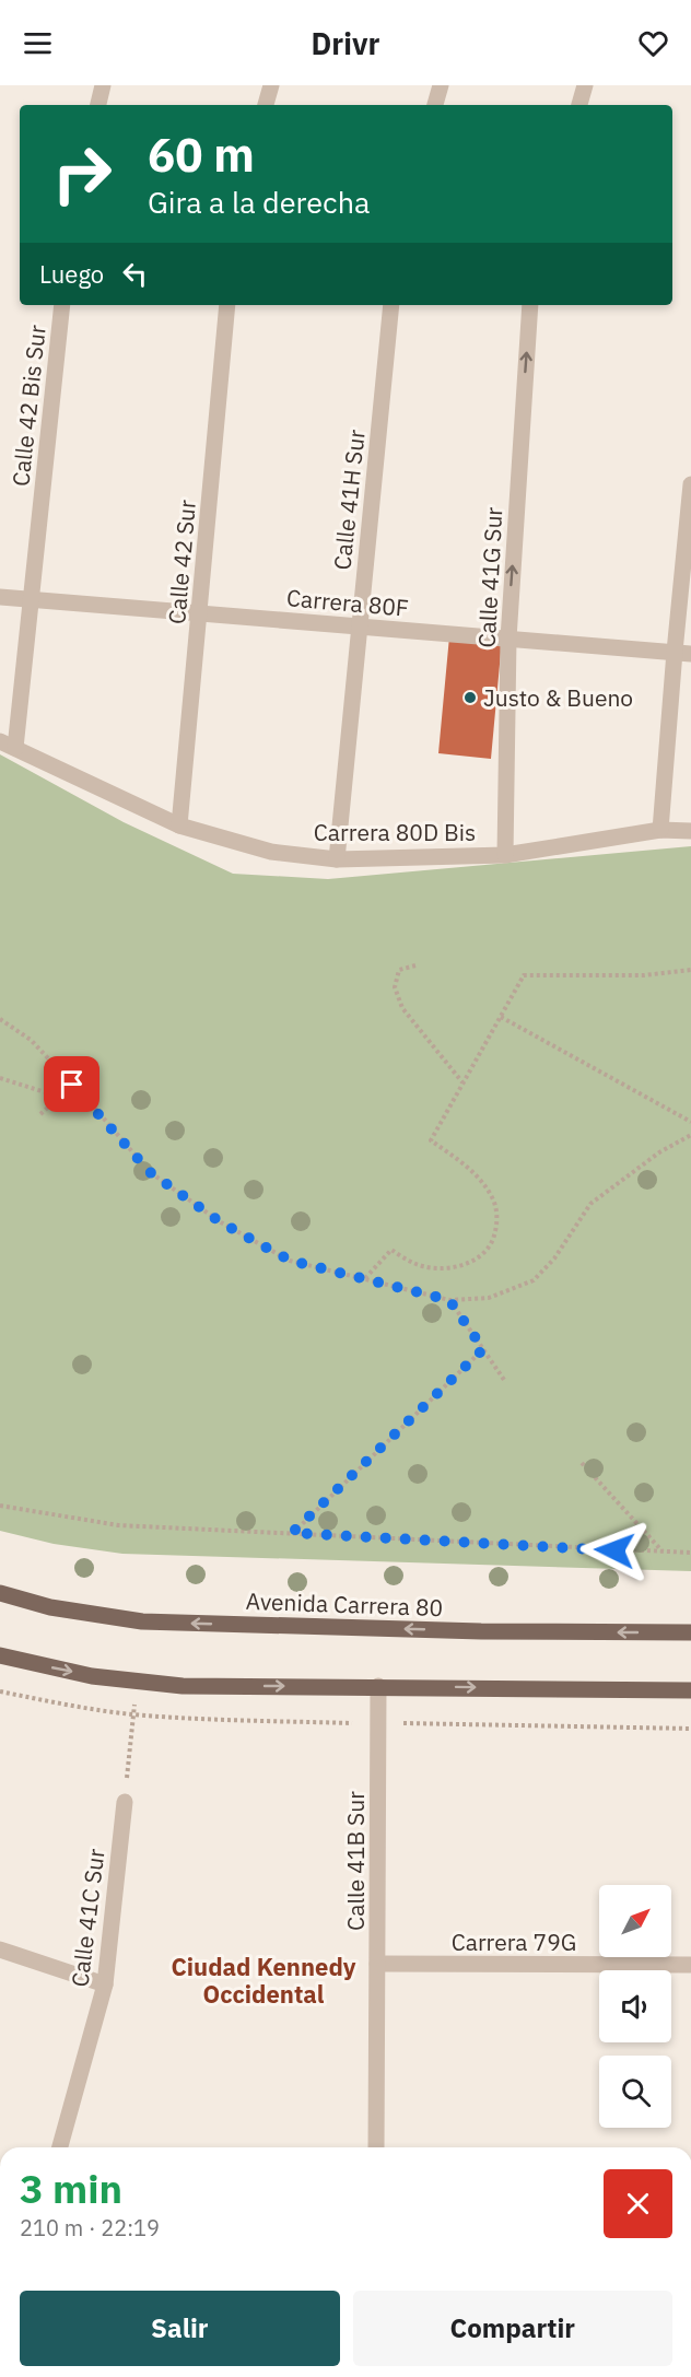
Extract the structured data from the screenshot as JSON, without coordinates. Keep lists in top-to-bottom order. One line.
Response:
{"streets":{"main road":["Avenida Carrera 80"],"street":["Calle 42 Bis Sur","Calle 41H Sur","Calle 42 Sur","Calle 41G Sur","Carrera 80F","Carrera 80D Bis","Calle 41B Sur","Calle 41C Sur","Carrera 79G"]},"crossings":[["Calle 42 Bis Sur","Carrera 80F"],["Calle 42 Bis Sur","Carrera 80D Bis"],["Calle 41H Sur","Carrera 80F"],["Calle 41H Sur","Carrera 80D Bis"],["Calle 42 Sur","Carrera 80F"],["Calle 42 Sur","Carrera 80D Bis"],["Calle 41G Sur","Carrera 80F"],["Calle 41G Sur","Carrera 80D Bis"],["Calle 41B Sur","Carrera 79G"]],"one_way":["Calle 41G Sur"],"districts":["Ciudad Kennedy Occidental"],"places":["Justo & Bueno"],"north":"top right","page":{"header":"Drivr","turn":["60 m","Gira a la derecha"],"then":"Luego","heading":["3 min","210 m · 22:19"],"buttons":["Salir","Compartir"]}}
